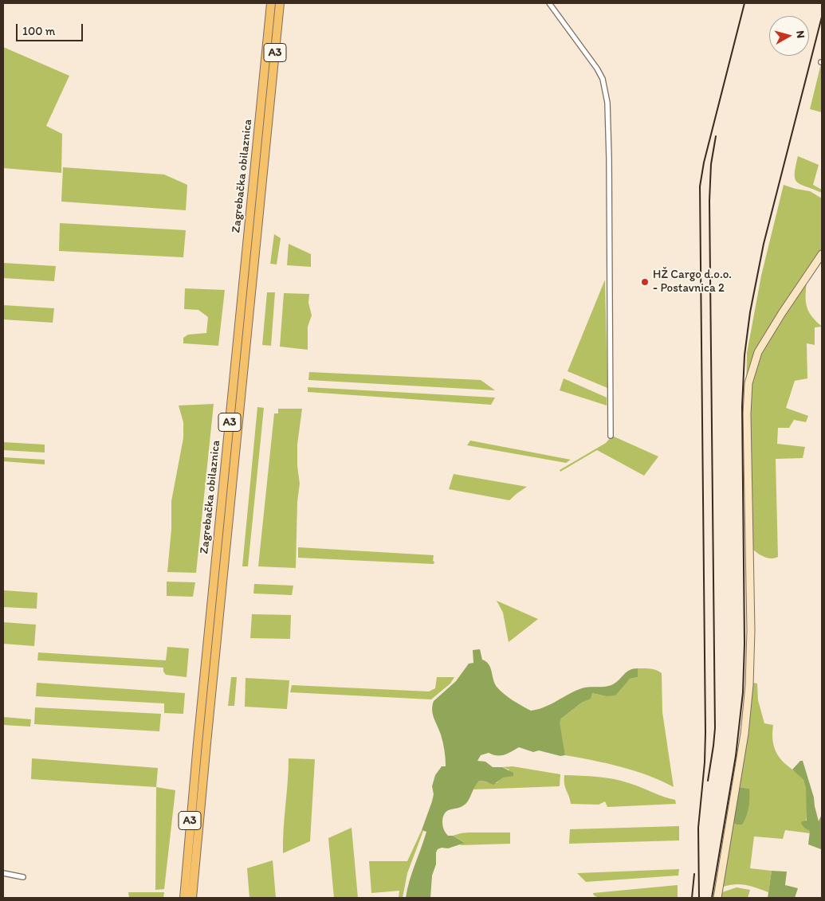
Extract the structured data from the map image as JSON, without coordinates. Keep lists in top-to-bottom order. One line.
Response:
{"streets":{"highway":["A3","Zagrebačka obilaznica"]},"places":["HŽ Cargo d.o.o. - Postavnica 2"],"scale_bar":"100 m","north":"right"}
